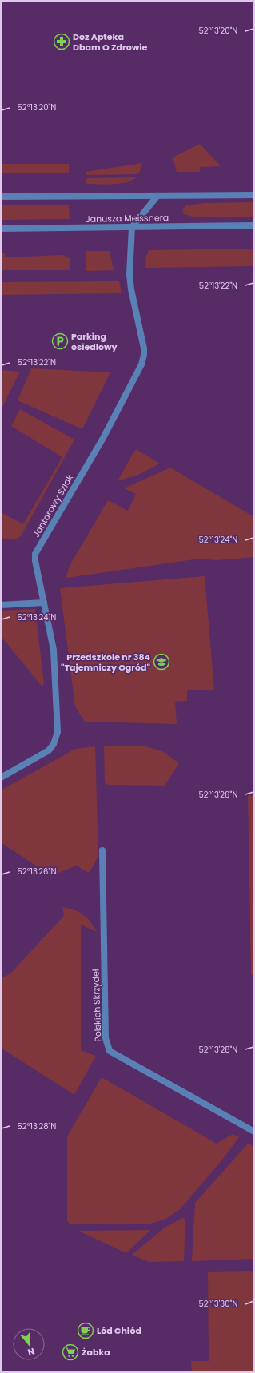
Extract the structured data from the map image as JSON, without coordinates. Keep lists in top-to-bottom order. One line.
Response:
{"streets":{"street":["Janusza Meissnera","Jantarowy Szlak","Polskich Skrzydeł"]},"crossings":[["Janusza Meissnera","Jantarowy Szlak"]],"places":{"pharmacy":["Doz Apteka Dbam O Zdrowie"],"parking":["Parking osiedlowy"],"school or university":["Przedszkole nr 384 \"Tajemniczy Ogród\""],"cafe":["Lód Chłód"],"supermarket":["Żabka"]},"north":"bottom","coordinates":["52°13'20\"N","52°13'22\"N","52°13'24\"N","52°13'26\"N","52°13'28\"N","52°13'30\"N"]}
